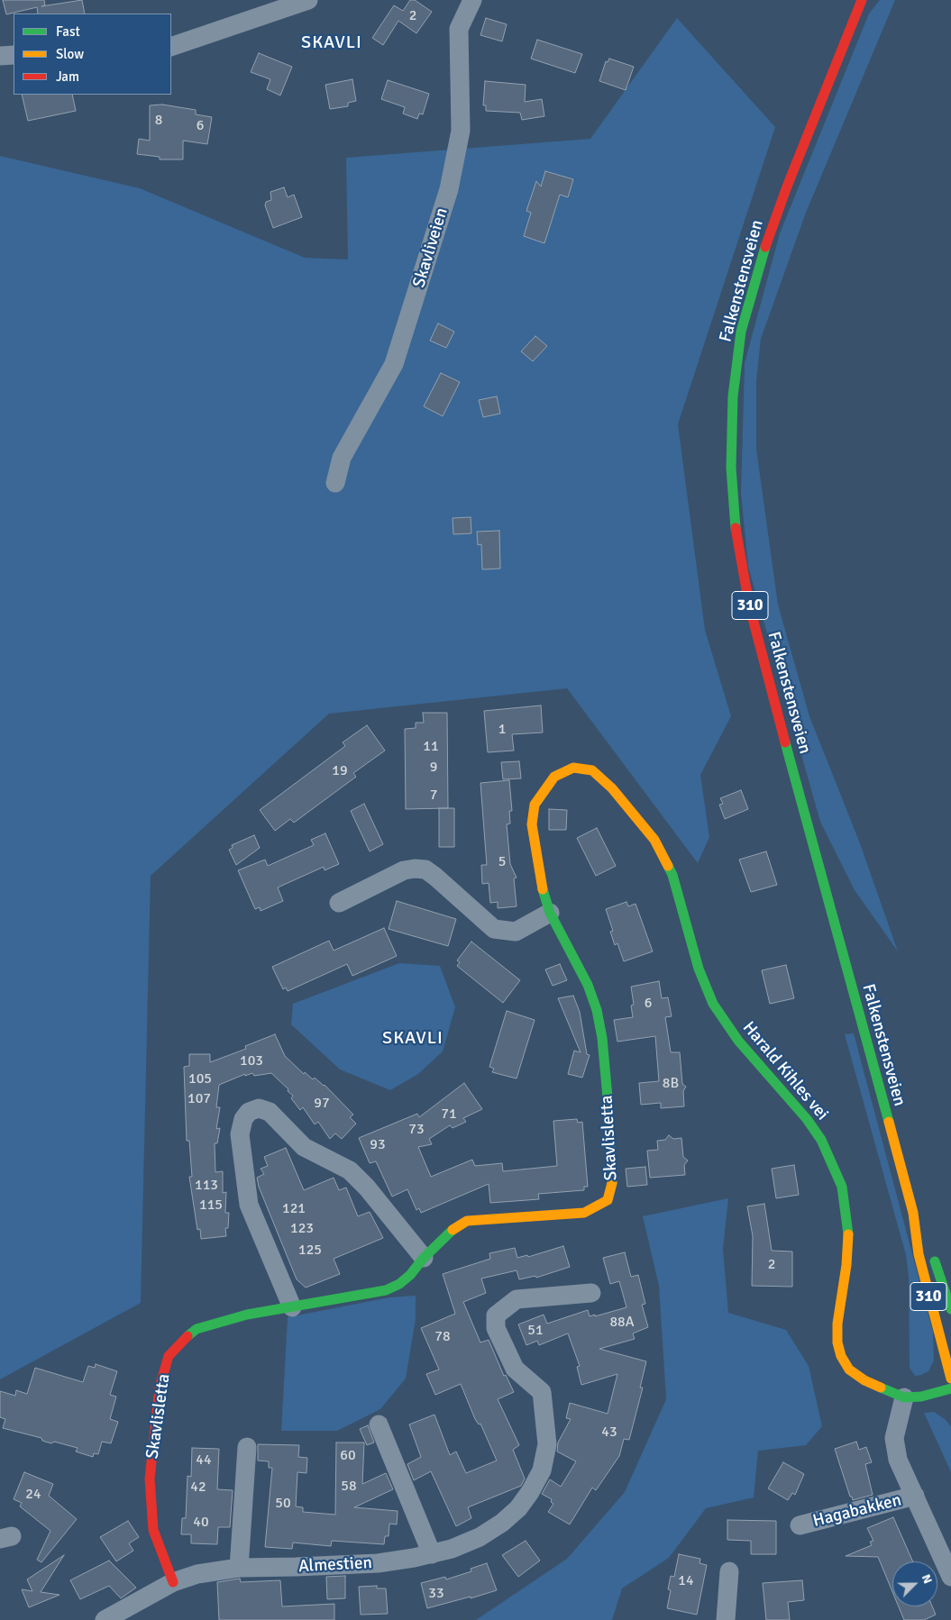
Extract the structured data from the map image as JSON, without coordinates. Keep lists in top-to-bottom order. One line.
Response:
{"streets":{"street":["Skavliveien","Falkenstensveien","310","Harald Kihles vei","Skavlisletta","Hagabakken","Almestien"]},"crossings":[["Harald Kihles vei","Skavlisletta"],["Harald Kihles vei","Hagabakken"],["Skavlisletta","Almestien"]],"districts":["SKAVLI","SKAVLI"],"house_numbers":["2","8","6","1","11","9","19","7","5","6","103","105","8B","107","97","71","73","93","113","115","121","123","125","2","88A","51","78","43","60","44","58","42","24","50","40","14","33"],"legend":["Fast","Slow","Jam"],"north":"top right"}
